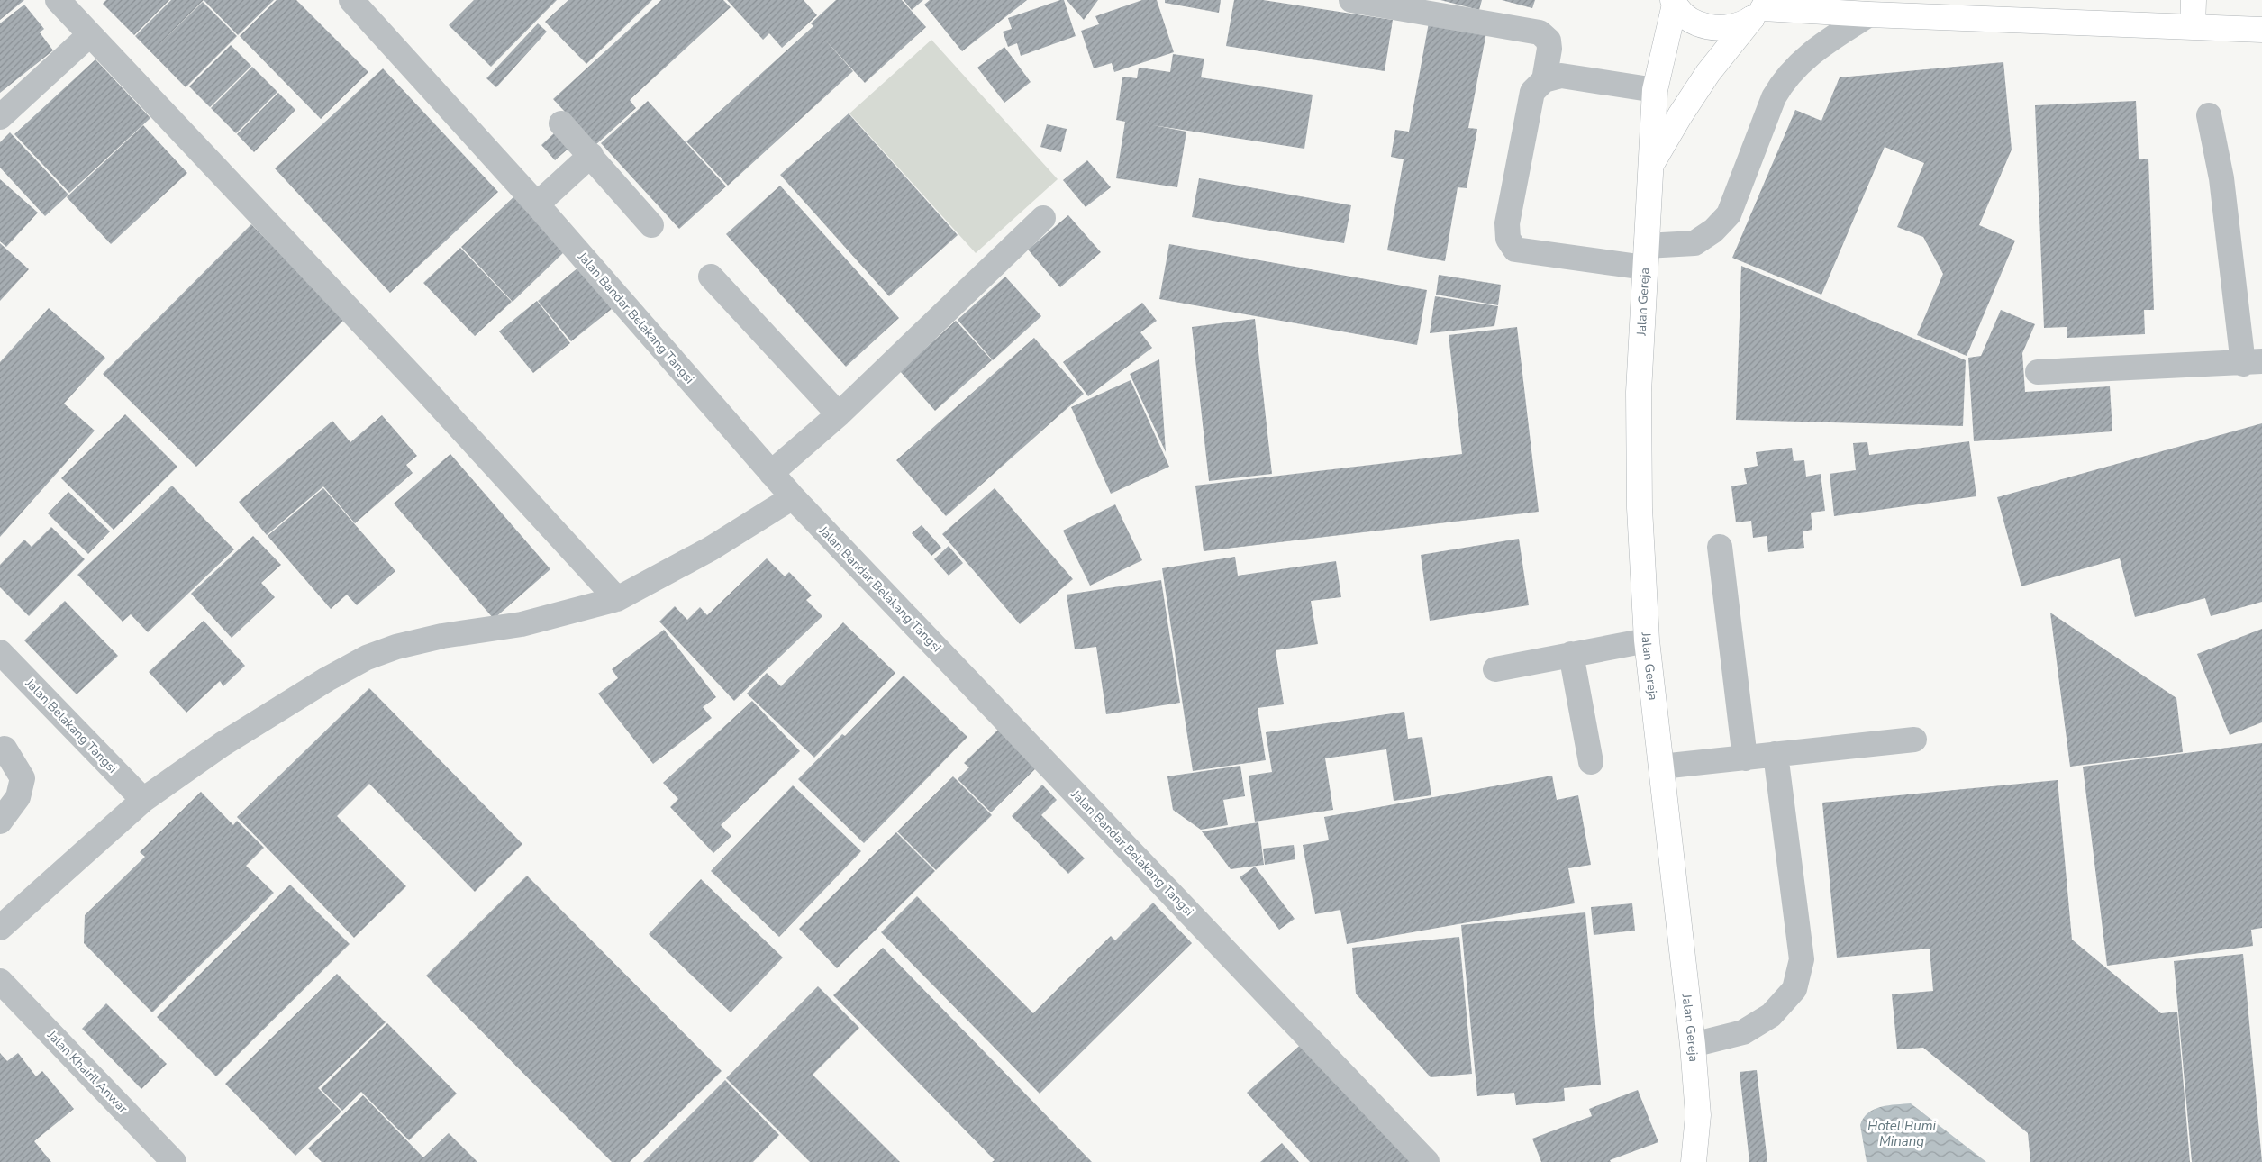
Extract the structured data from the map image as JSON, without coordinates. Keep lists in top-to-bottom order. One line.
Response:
{"streets":{"main road":["Jalan Gereja"],"street":["Jalan Bandar Belakang Tangsi","Jalan Belakang Tangsi","Jalan Khairil Anwar"]},"water":["Hotel Bumi Minang"]}
